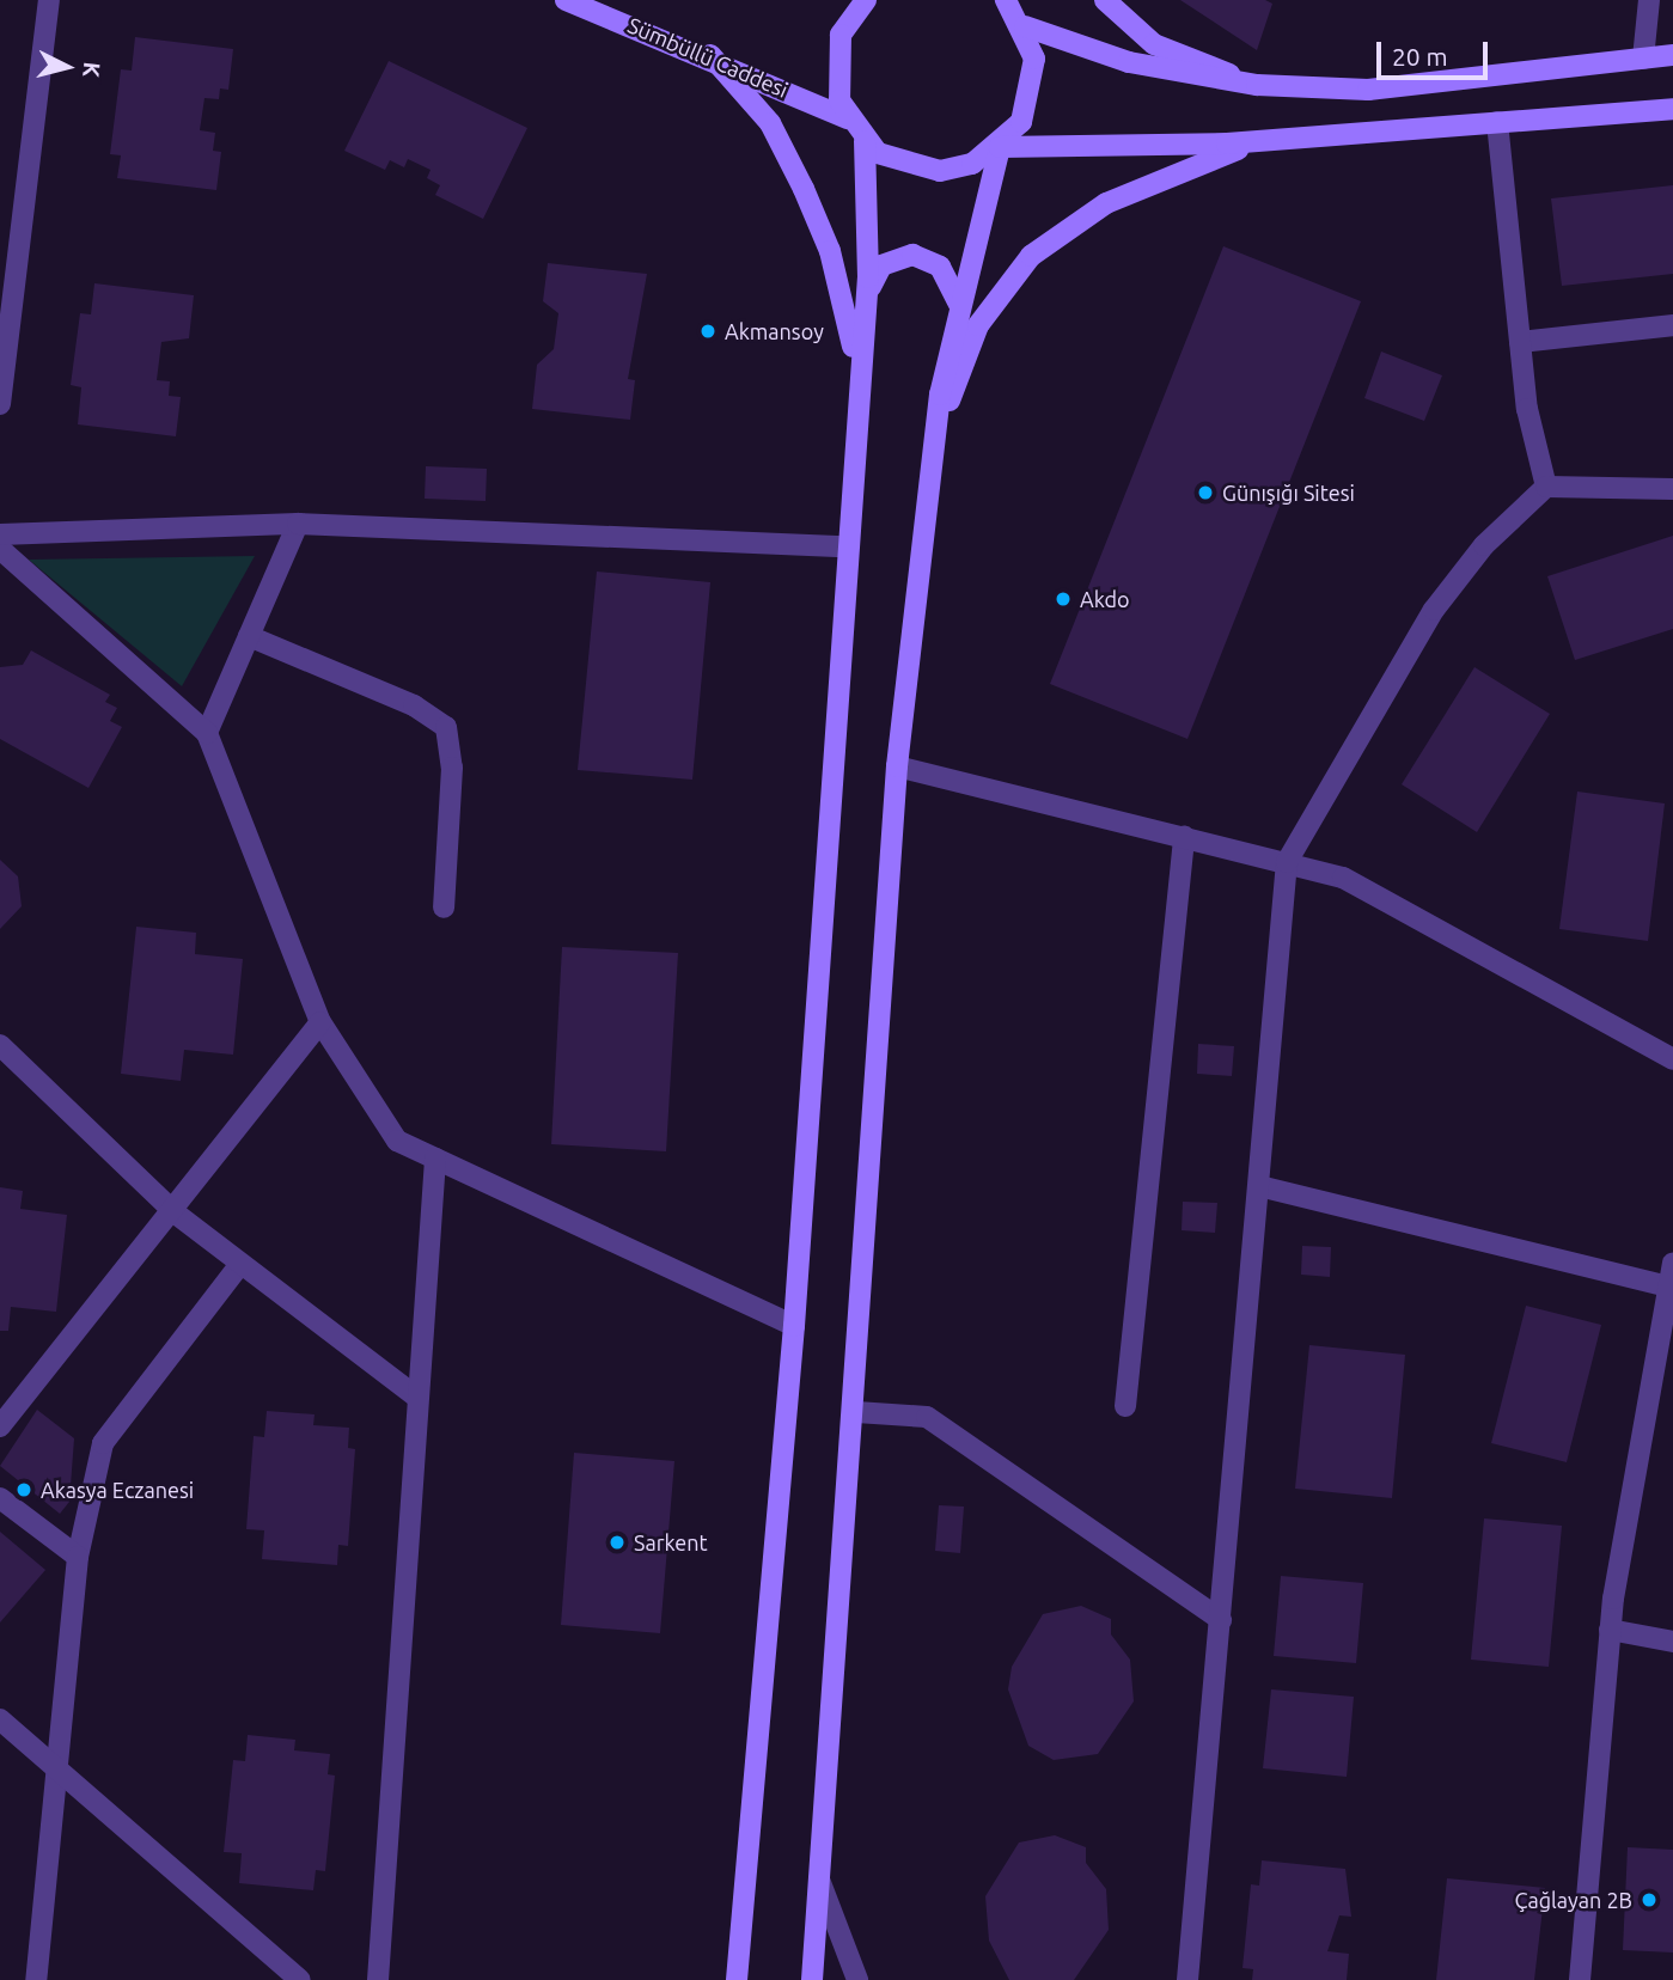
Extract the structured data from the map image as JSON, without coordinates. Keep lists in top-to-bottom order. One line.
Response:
{"streets":{"main road":["Sümbüllü Caddesi"]},"places":["Akmansoy","Günışığı Sitesi","Akdo","Akasya Eczanesi","Sarkent","Çağlayan 2B"],"scale_bar":"20 m","north":"right"}
